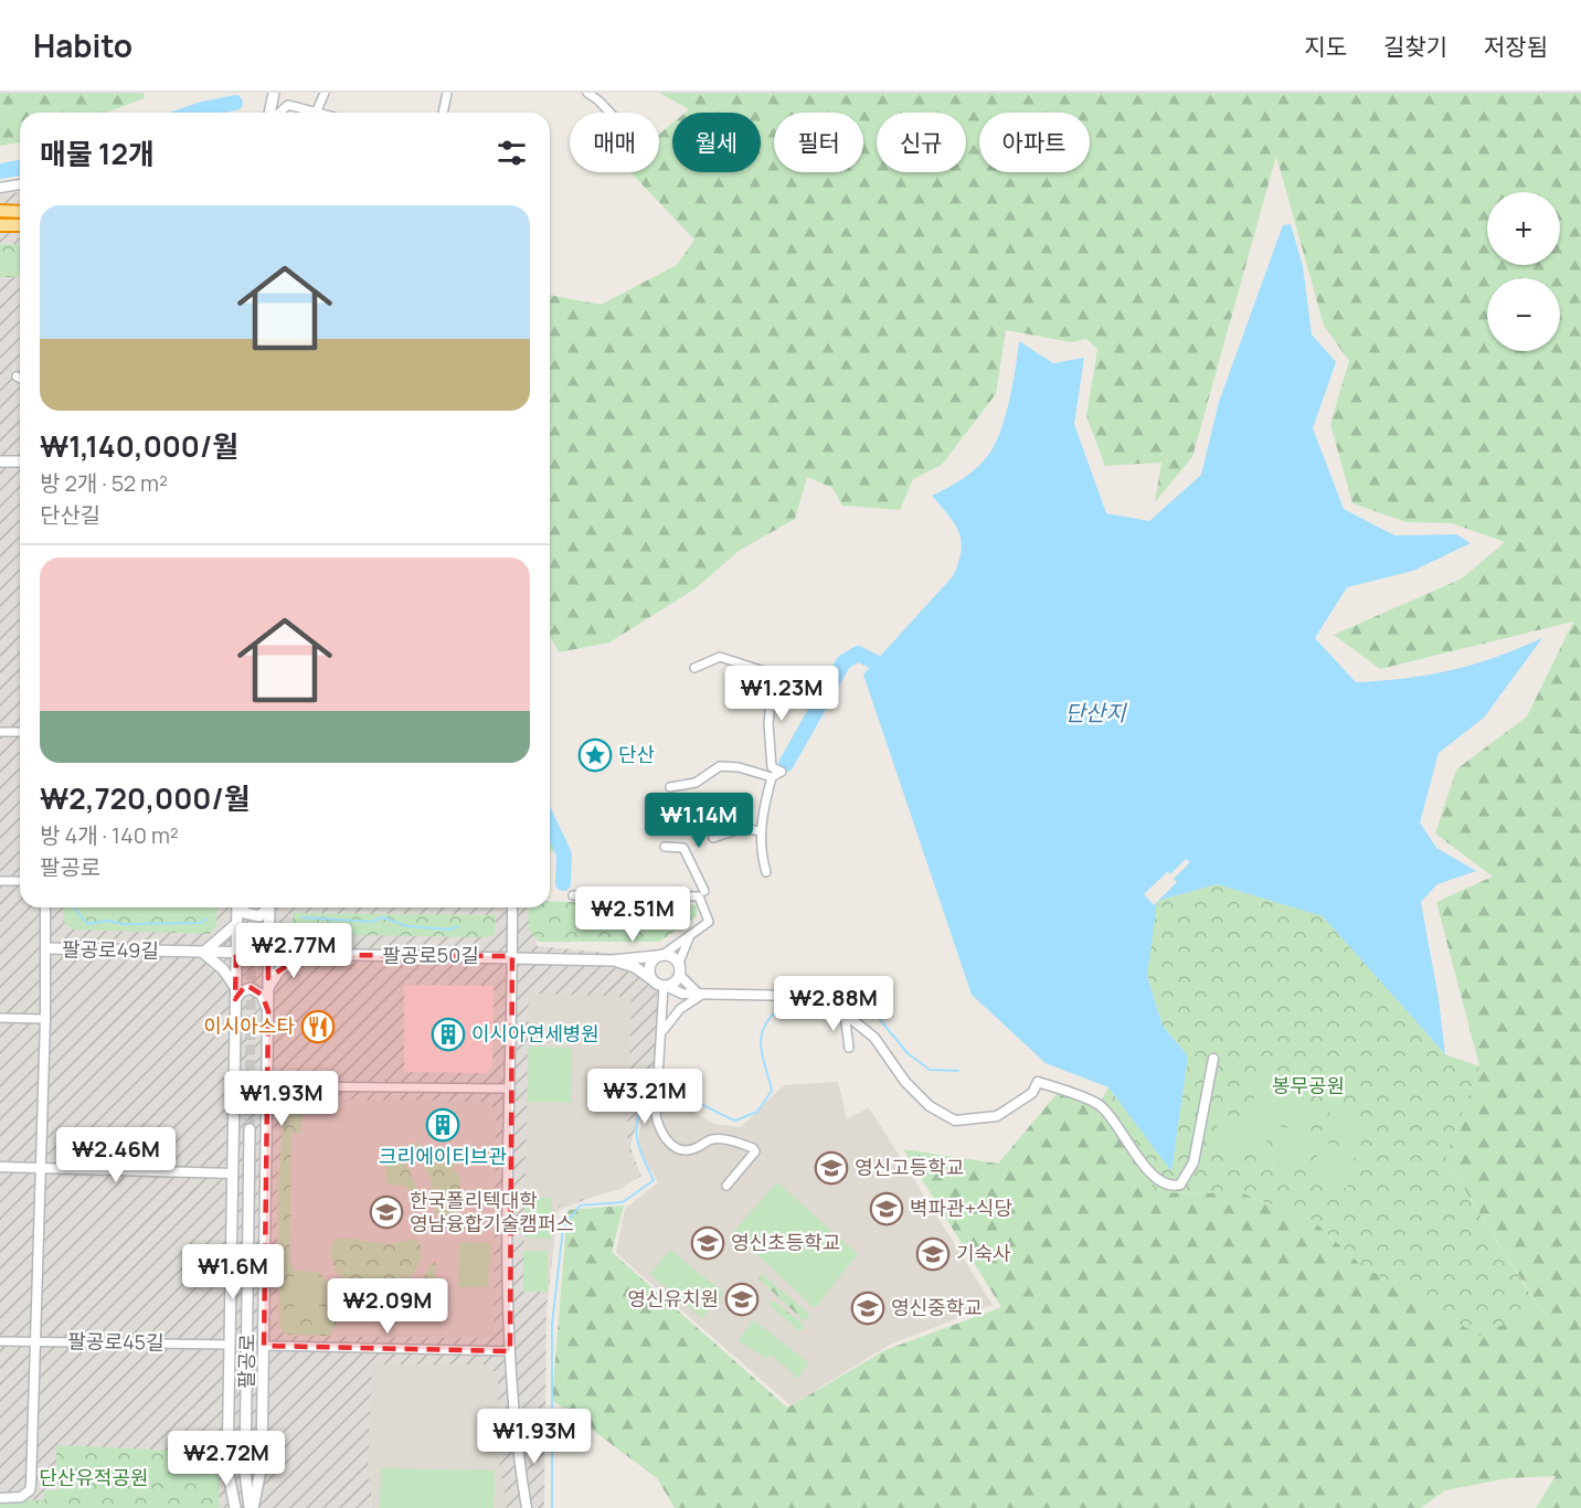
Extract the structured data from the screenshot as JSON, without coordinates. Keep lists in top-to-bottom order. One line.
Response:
{"streets":{"main road":["팔공로49길","팔공로50길","팔공로"],"street":["팔공로45길"]},"crossings":[["팔공로49길","팔공로50길"],["팔공로49길","팔공로45길"]],"water":["단산지"],"parks":["봉무공원","단산유적공원"],"places":{"place":["단산"],"restaurant":["이시아스타"],"building":["이시아연세병원","크리에이티브관"],"school or university":["영신고등학교","벽파관+식당","한국폴리텍대학 영남융합기술캠퍼스","영신초등학교","기숙사","영신유치원","영신중학교"]},"page":{"header":"Habito","nav":["지도","길찾기","저장됨"],"chip":["매매","월세","필터","신규","아파트"],"heading":"매물 12개","map_buttons":["+","−"],"list":[{"name":"₩1,140,000/월","note":"방 2개 · 52 m² · 단산길"},{"name":"₩2,720,000/월","note":"방 4개 · 140 m² · 팔공로"}],"price":["₩1.23M","₩1.14M","₩2.51M","₩2.77M","₩2.88M","₩3.21M","₩1.93M","₩2.46M","₩1.6M","₩2.09M","₩1.93M","₩2.72M"]}}
